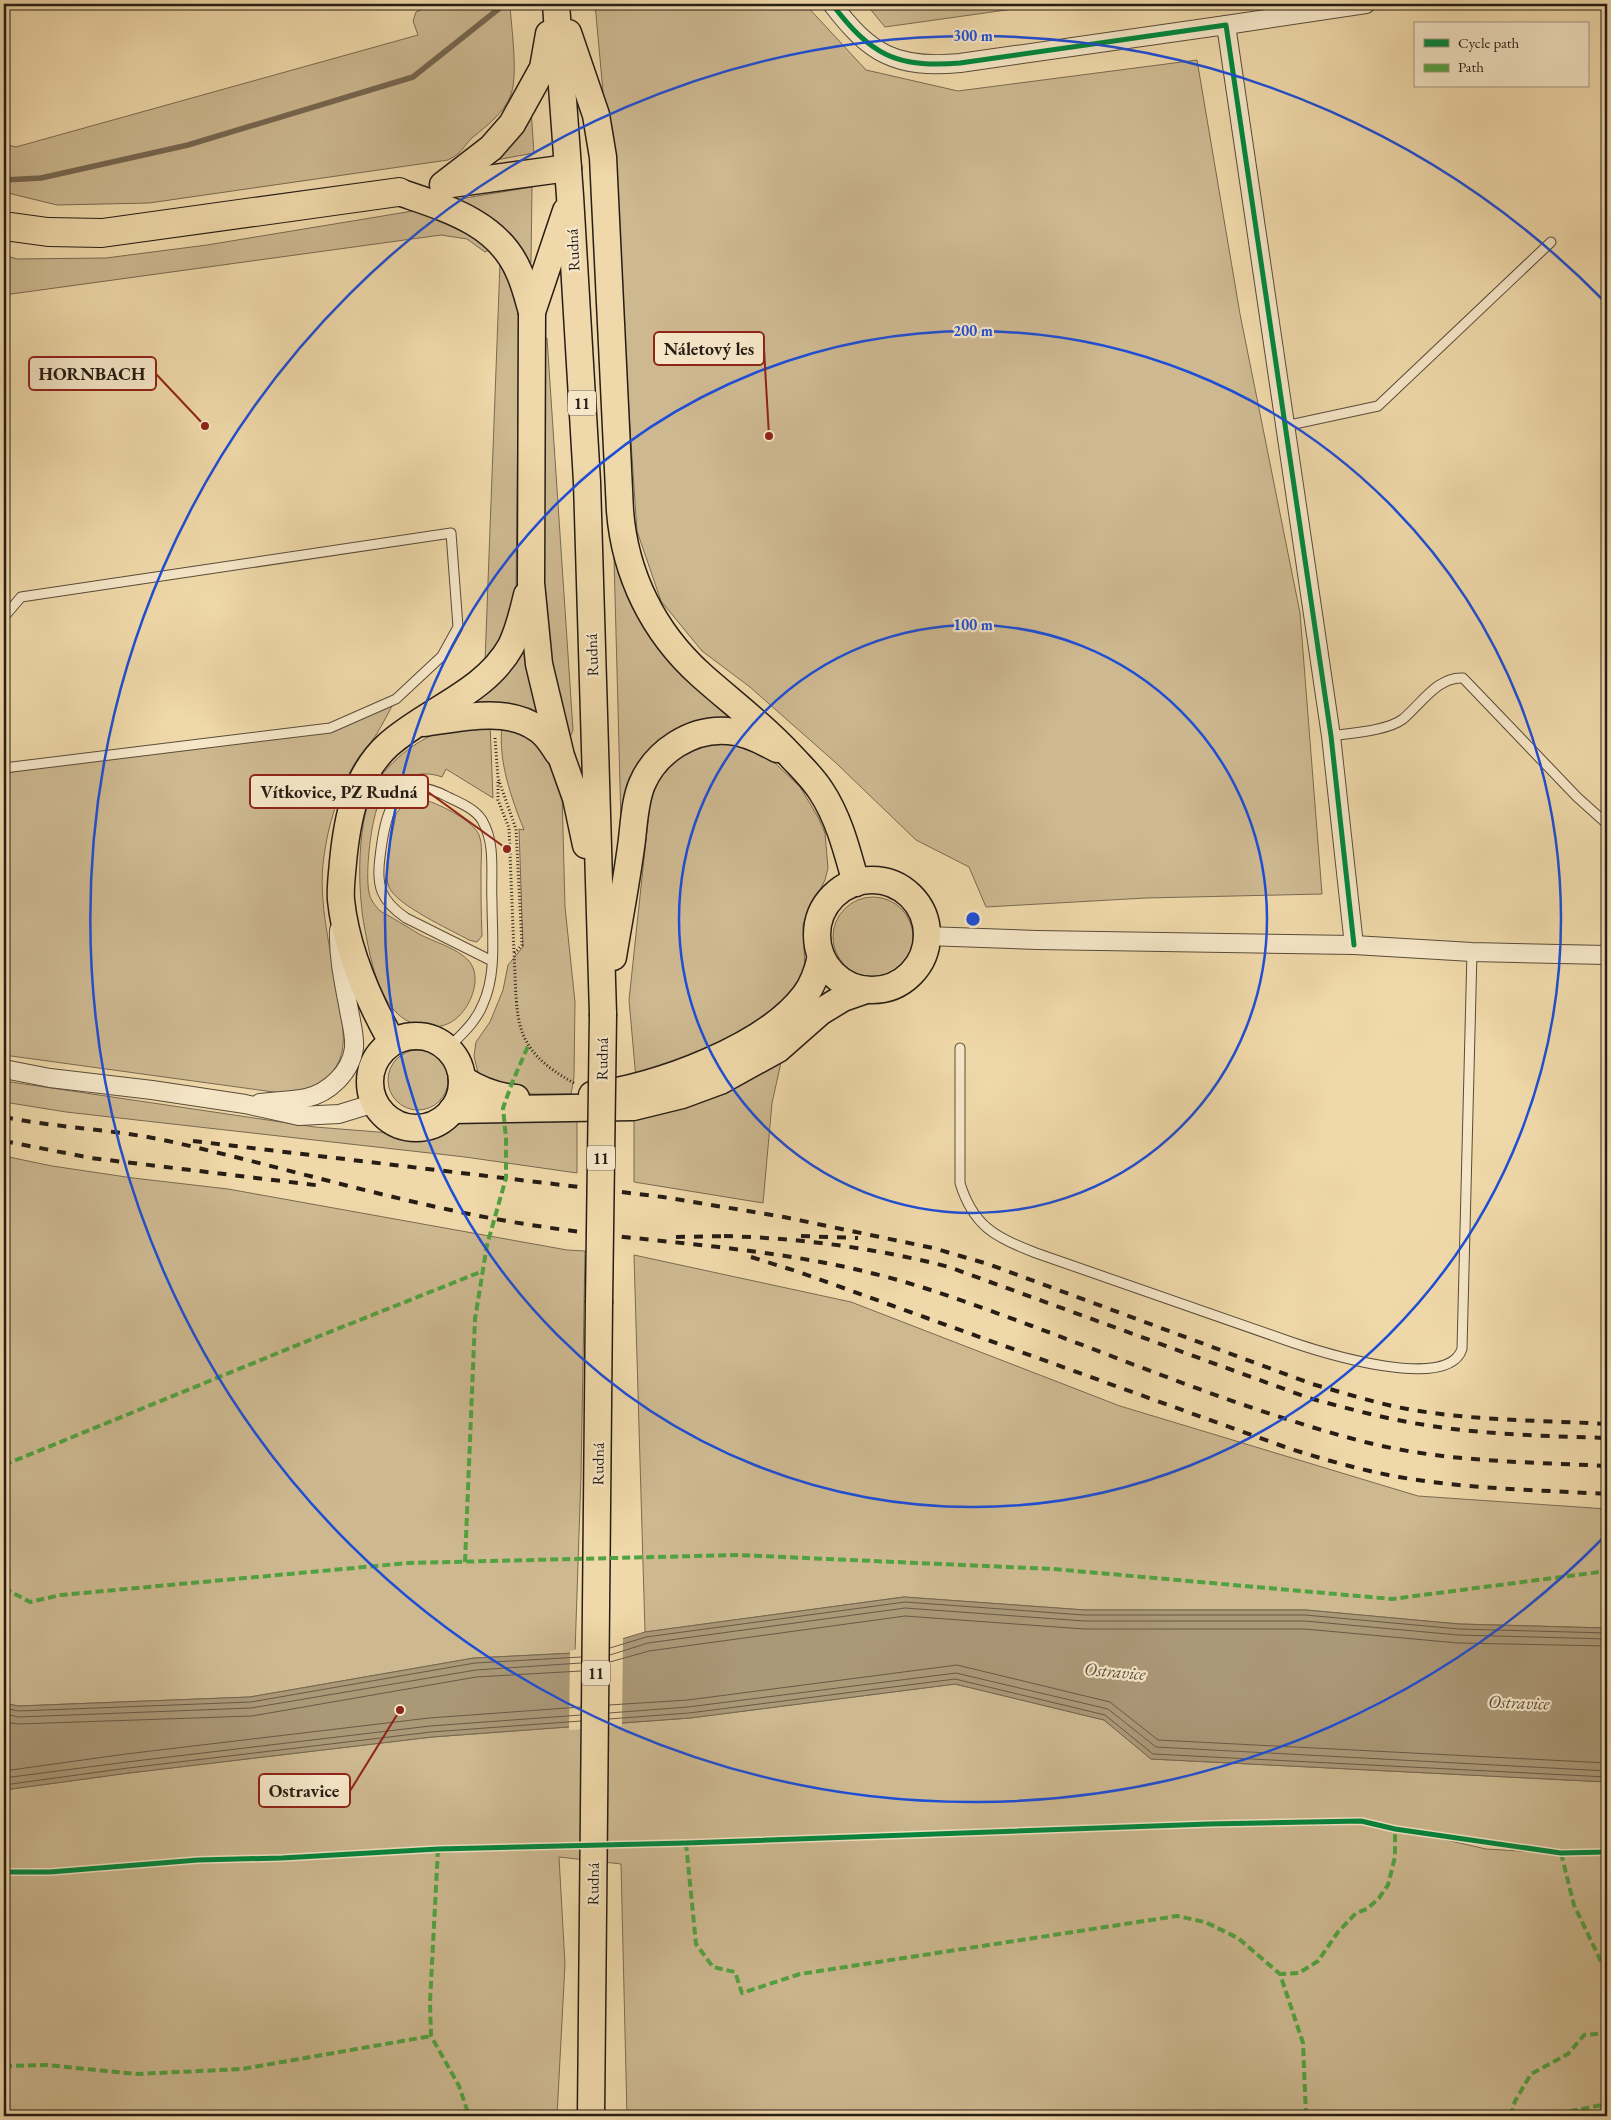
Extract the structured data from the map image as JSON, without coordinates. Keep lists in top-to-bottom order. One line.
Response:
{"streets":{"main road":["Rudná","11"]},"water":["Ostravice"],"places":["HORNBACH","Náletový les","Vítkovice, PZ Rudná","Ostravice"],"legend":["Cycle path","Path"],"rings":["300 m","200 m","100 m"]}
